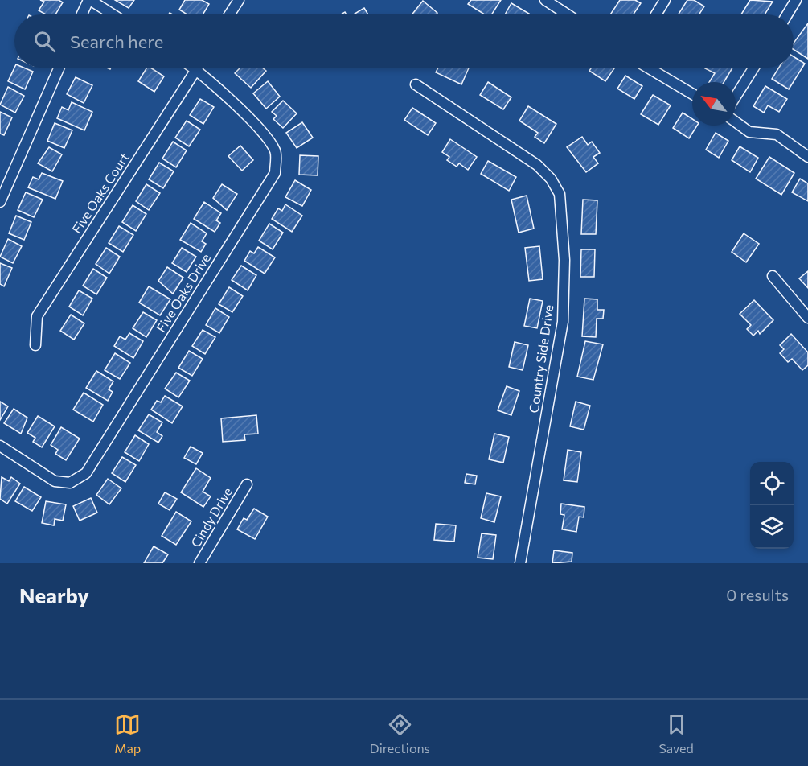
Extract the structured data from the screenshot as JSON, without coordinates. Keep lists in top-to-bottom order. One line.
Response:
{"streets":{"street":["Five Oaks Court","Five Oaks Drive","Country Side Drive","Cindy Drive"]},"crossings":[["Five Oaks Court","Five Oaks Drive"]],"north":"top left","page":{"search":"Search here","heading":["Nearby","0 results"],"nav":["Map","Directions","Saved"]}}
